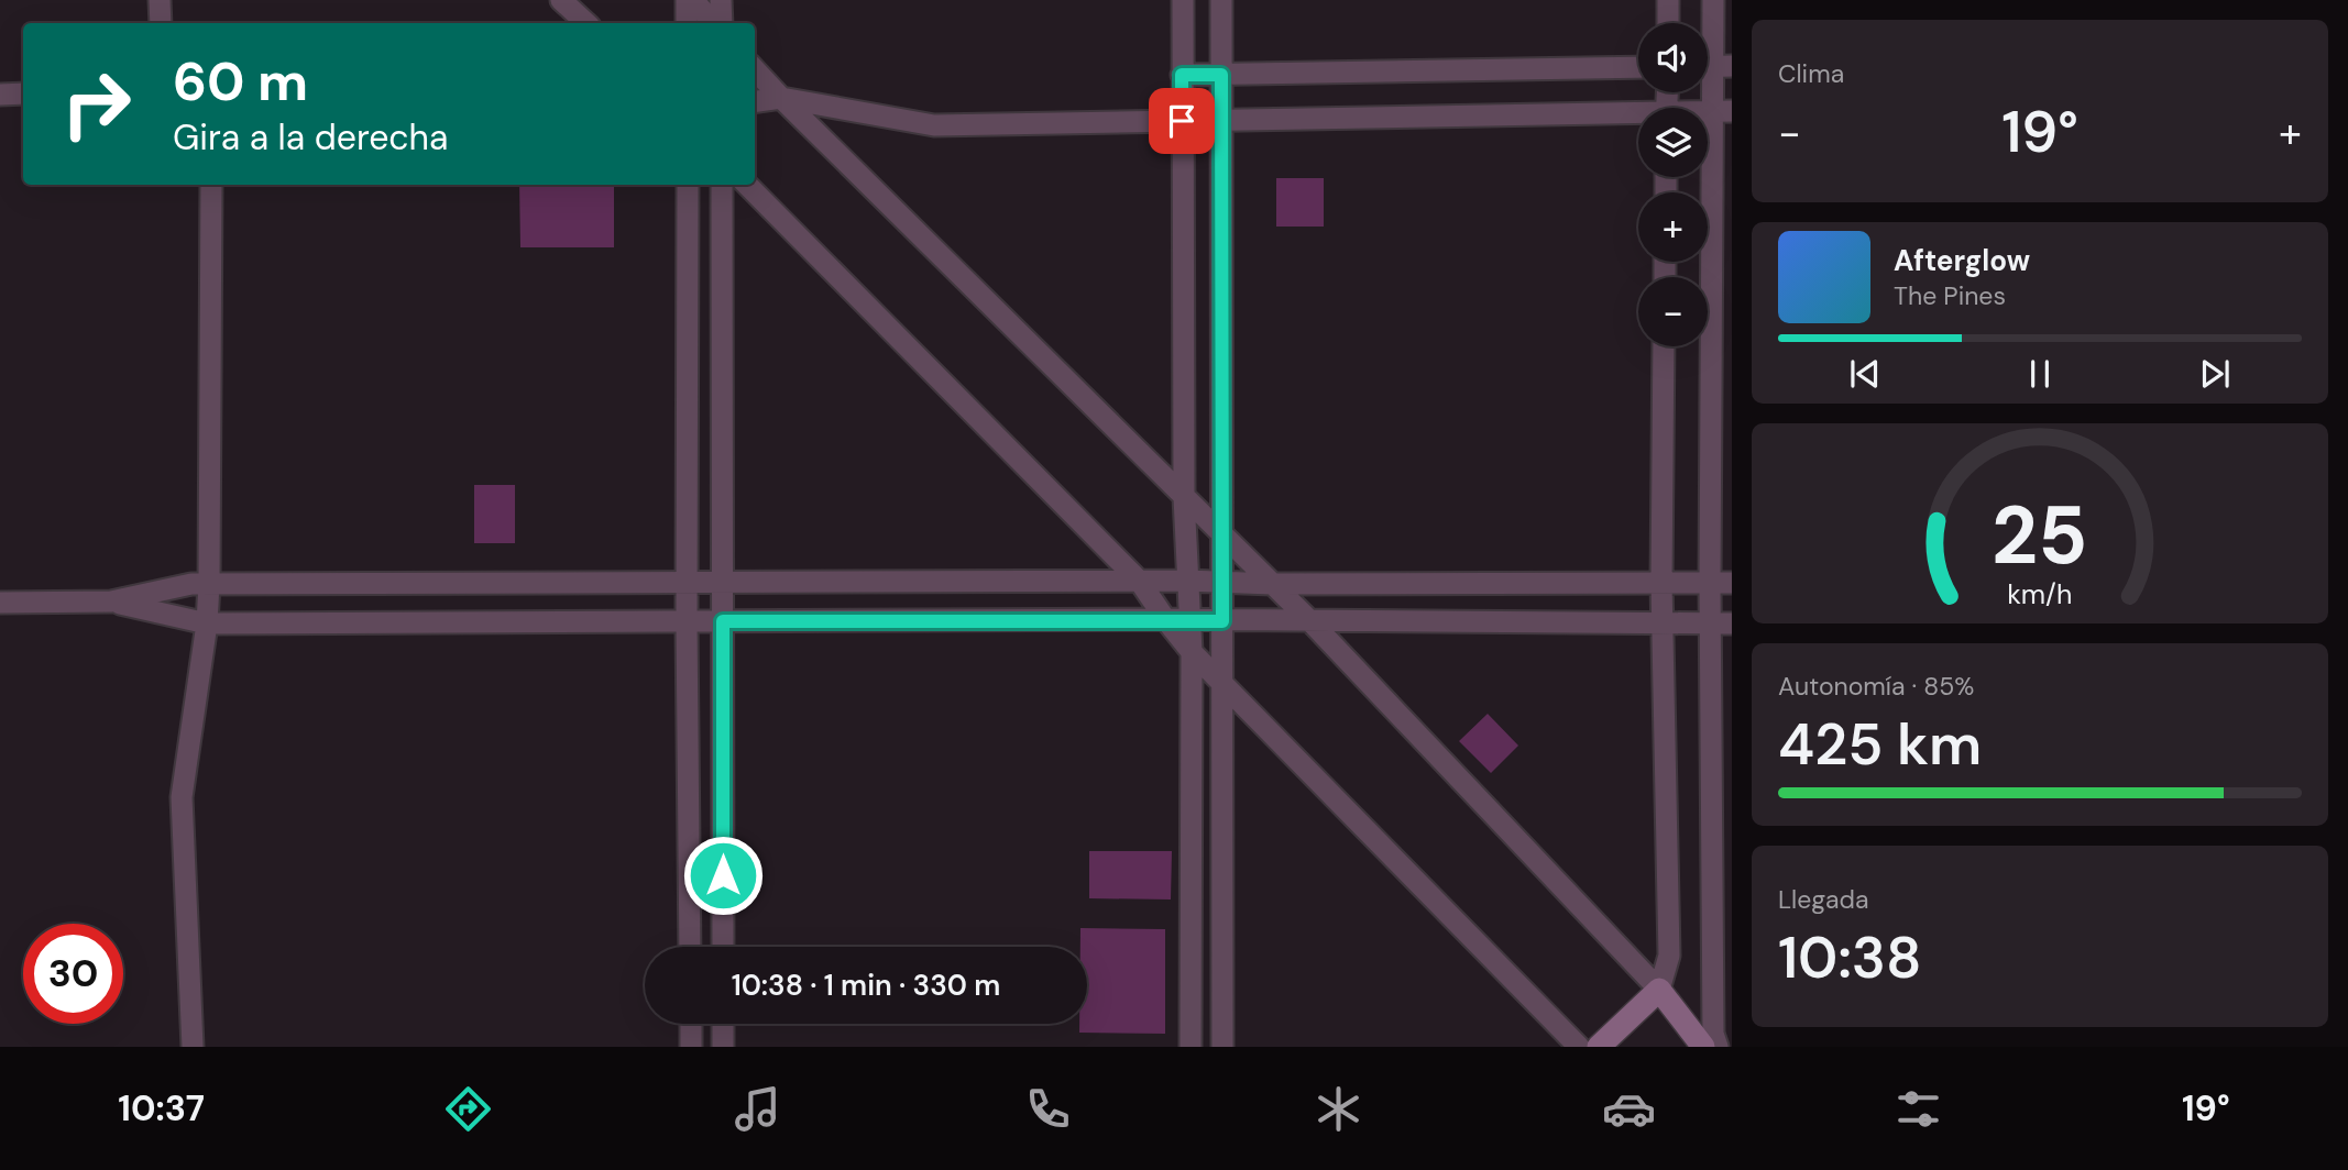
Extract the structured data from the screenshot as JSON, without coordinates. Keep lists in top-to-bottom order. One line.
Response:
{"page":{"tile":["Clima",["Autonomía · 85%","425 km"],["Llegada","10:38"]],"map_buttons":["+","−"],"turn":["60 m","Gira a la derecha"],"heat":["−","19°","+"],"song":["Afterglow","The Pines"],"limit":"30","trip":"10:38 · 1 min · 330 m","tabs":["10:37","19°"],"gauge":["25","km/h"]}}
